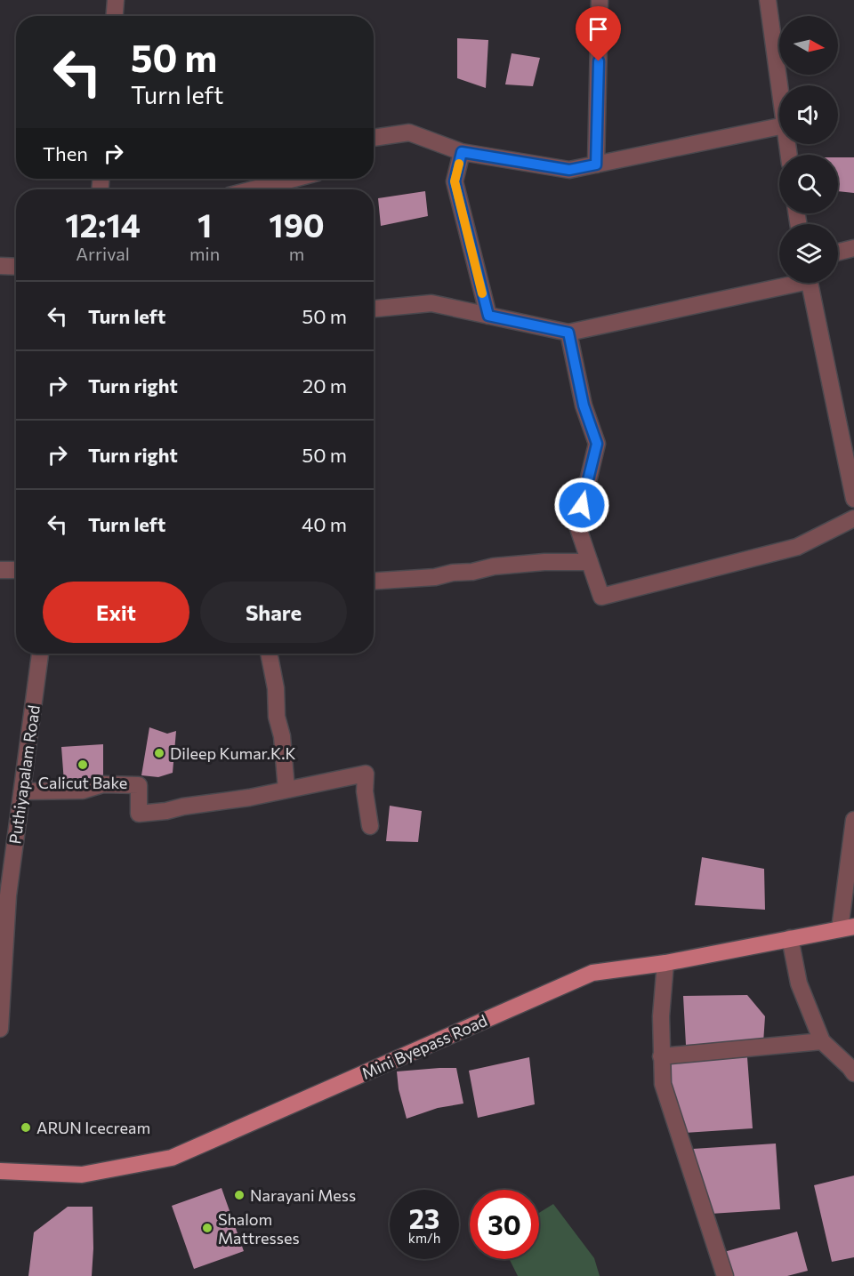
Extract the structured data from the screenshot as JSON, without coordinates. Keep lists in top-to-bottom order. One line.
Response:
{"streets":{"main road":["Mini Byepass Road"],"street":["Puthiyapalam Road"]},"places":["Dileep Kumar.K.K","Calicut Bake","ARUN Icecream","Narayani Mess","Shalom Mattresses"],"north":"right","page":{"turn":["50 m","Turn left"],"then":"Then","eta":["12:14","Arrival","1","min","190","m"],"list":[{"name":"Turn left","value":"50 m"},{"name":"Turn right","value":"20 m"},{"name":"Turn right","value":"50 m"},{"name":"Turn left","value":"40 m"}],"buttons":["Exit","Share"],"speed":"23 km/h","limit":"30"}}
